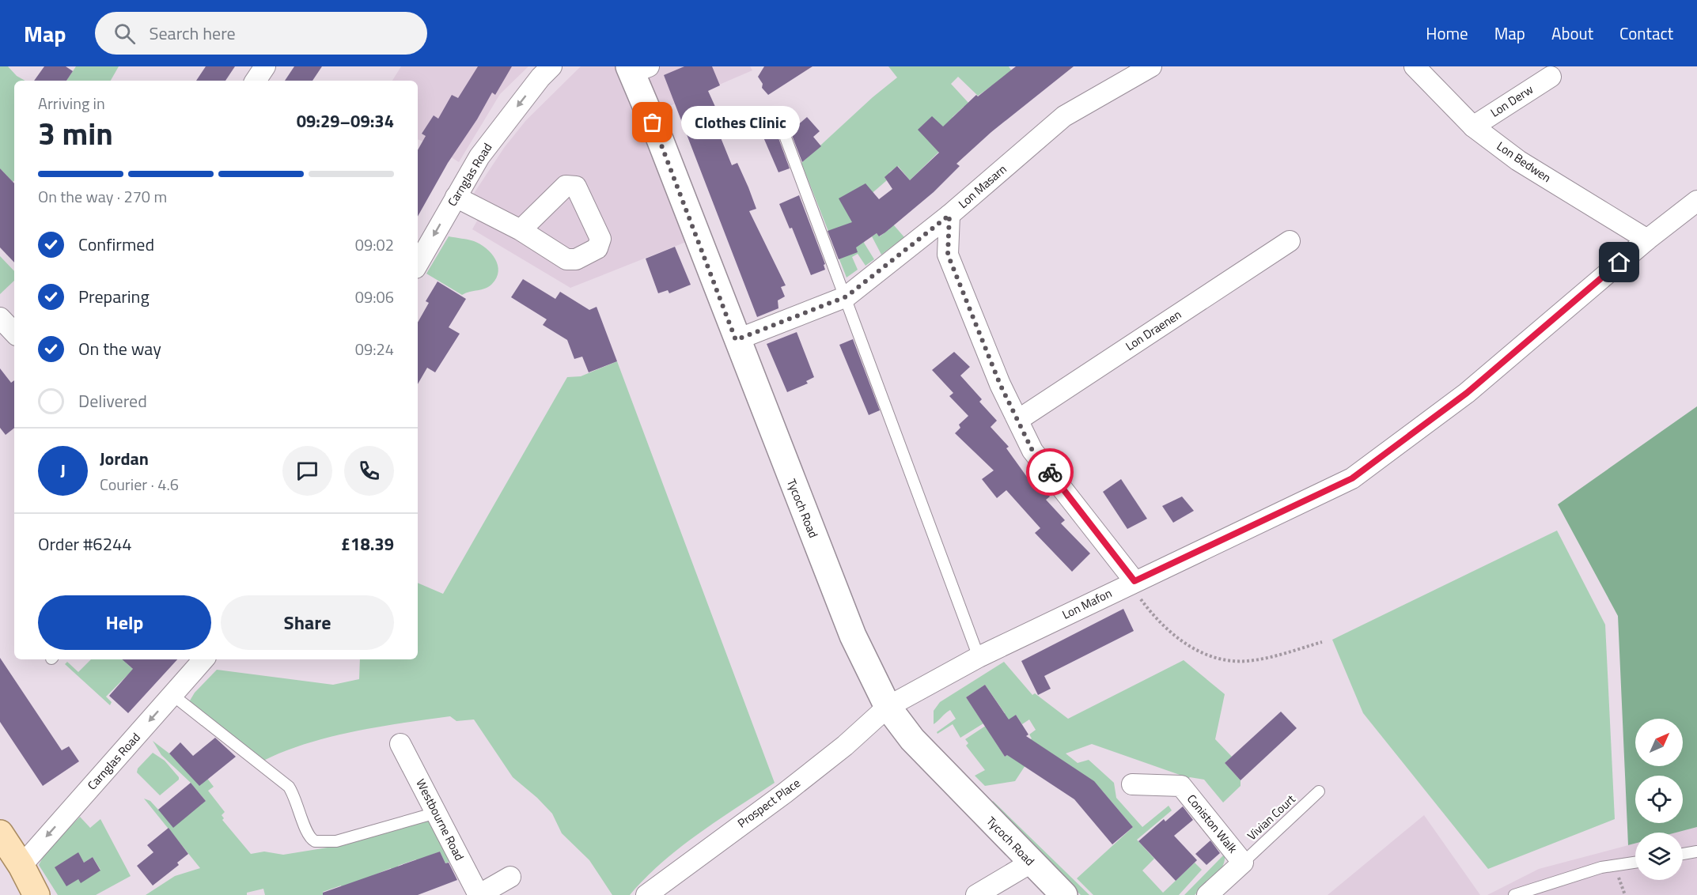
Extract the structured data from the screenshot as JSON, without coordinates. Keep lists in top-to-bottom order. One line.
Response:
{"streets":{"street":["Lon Derw","Lon Bedwen","Carnglas Road","Lon Masarn","Lon Draenen","Tycoch Road","Lon Mafon","Prospect Place","Westbourne Road","Coniston Walk"],"lane":["Vivian Court"]},"crossings":[["Lon Derw","Lon Bedwen"],["Lon Bedwen","Lon Mafon"],["Lon Masarn","Tycoch Road"],["Tycoch Road","Lon Mafon"],["Tycoch Road","Prospect Place"],["Lon Mafon","Prospect Place"],["Vivian Court","Coniston Walk"]],"one_way":["Carnglas Road"],"places":["Clothes Clinic"],"north":"top right","page":{"header":"Map","search":"Search here","nav":["Home","Map","About","Contact"],"heading":["3 min","Arriving in","09:29–09:34"],"panel":["Jordan","Courier · 4.6","Order #6244","£18.39"],"bubble":"Clothes Clinic","bar":"On the way · 270 m","list":[["Confirmed","09:02"],["Preparing","09:06"],["On the way","09:24"],"Delivered"],"round":"J","buttons":["Help","Share"]}}
